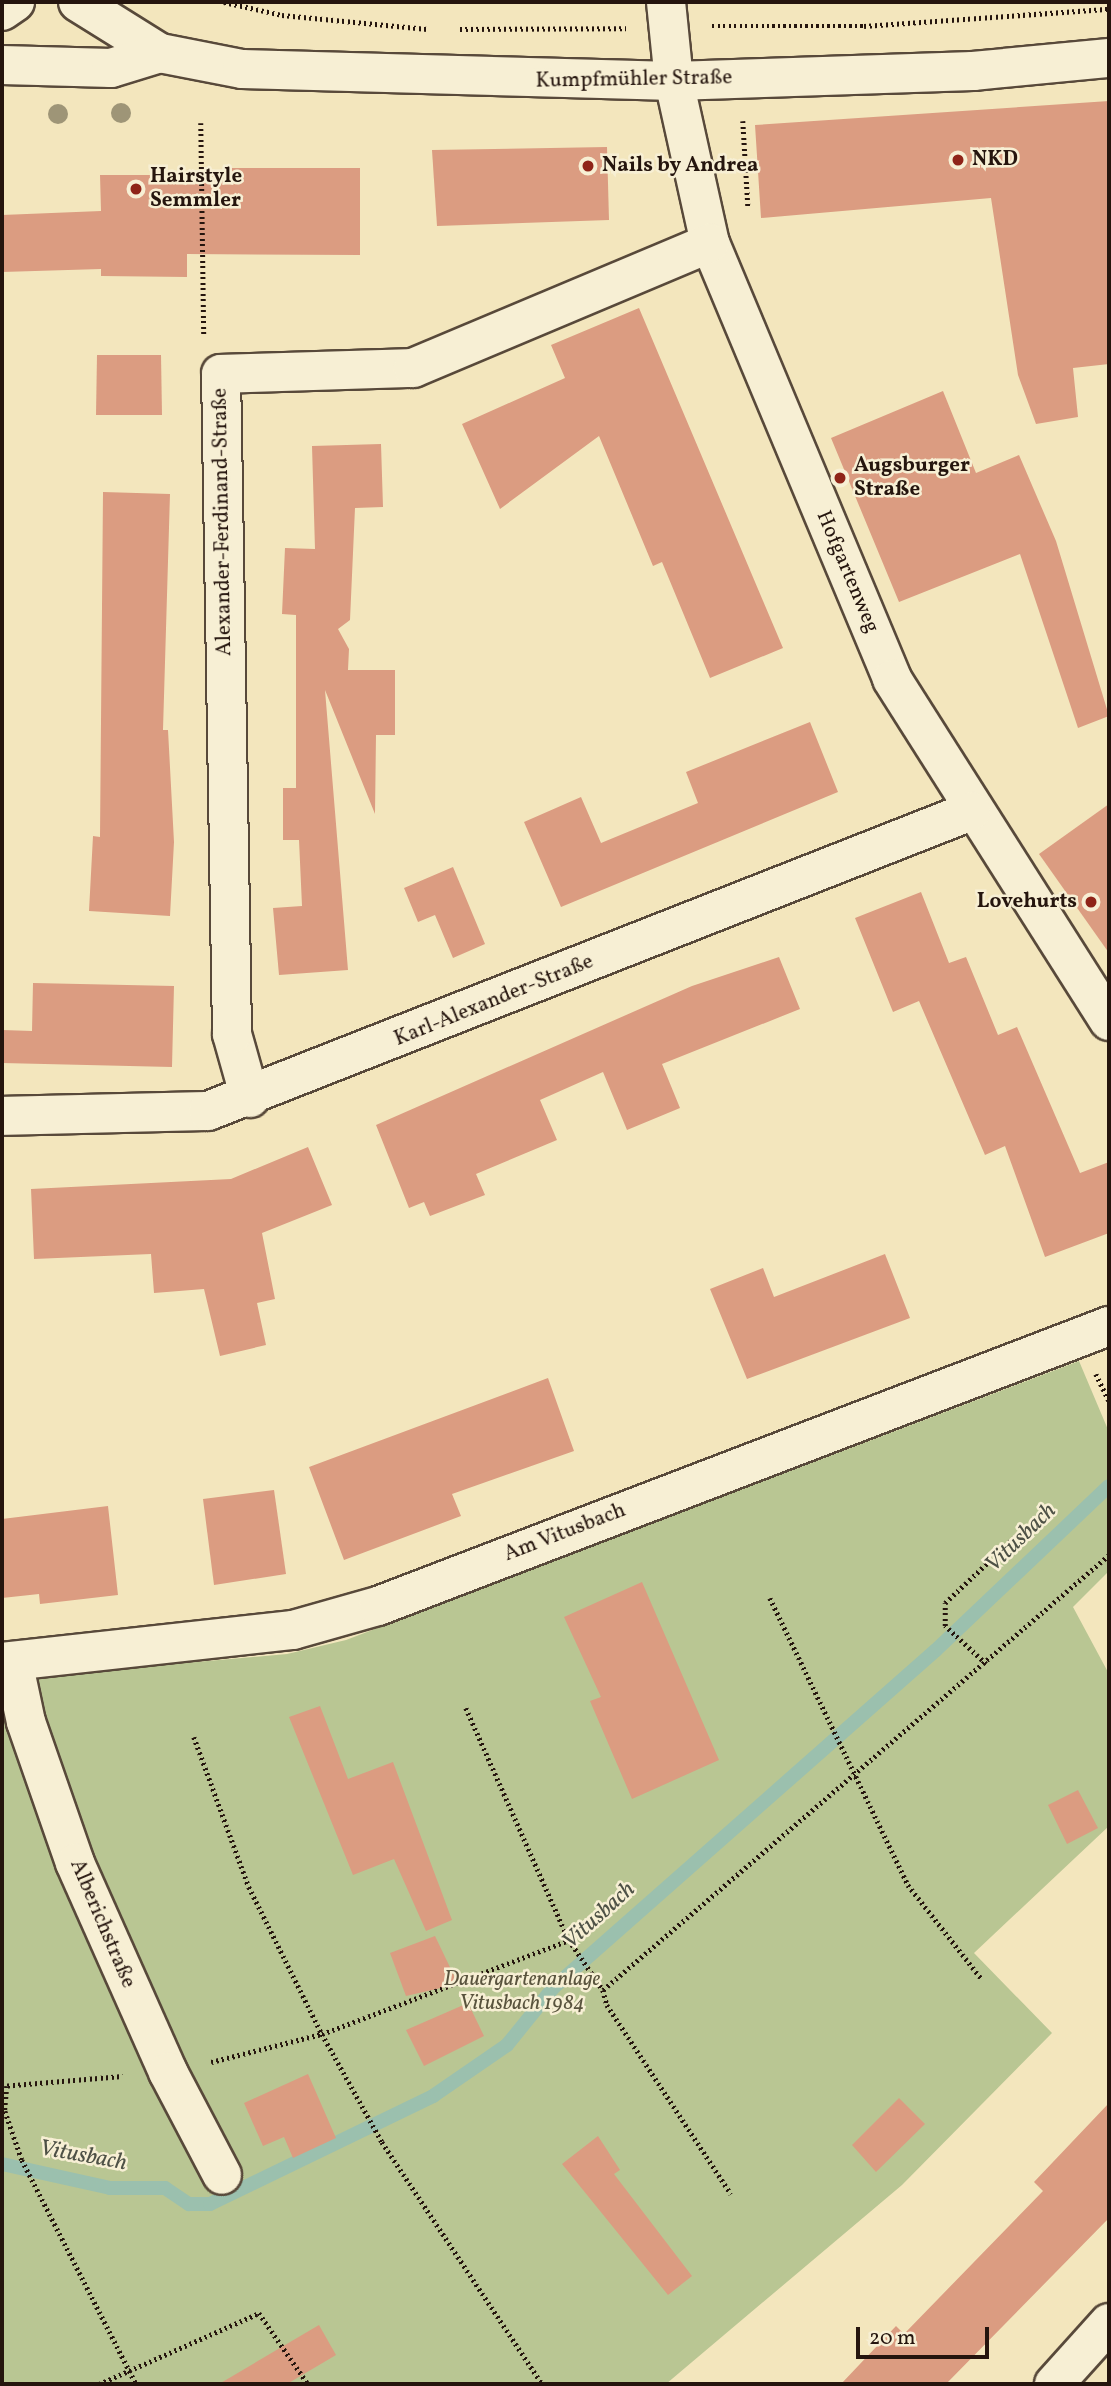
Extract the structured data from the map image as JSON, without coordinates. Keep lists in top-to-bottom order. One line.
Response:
{"streets":{"street":["Kumpfmühler Straße","Alexander-Ferdinand-Straße","Hofgartenweg","Karl-Alexander-Straße","Am Vitusbach","Alberichstraße"]},"crossings":[["Kumpfmühler Straße","Hofgartenweg"],["Alexander-Ferdinand-Straße","Hofgartenweg"],["Alexander-Ferdinand-Straße","Karl-Alexander-Straße"],["Hofgartenweg","Karl-Alexander-Straße"],["Am Vitusbach","Alberichstraße"]],"water":["Vitusbach"],"parks":["Dauergartenanlage Vitusbach 1984"],"places":["NKD","Nails by Andrea","Hairstyle Semmler","Augsburger Straße","Lovehurts"],"scale_bar":"20 m"}
